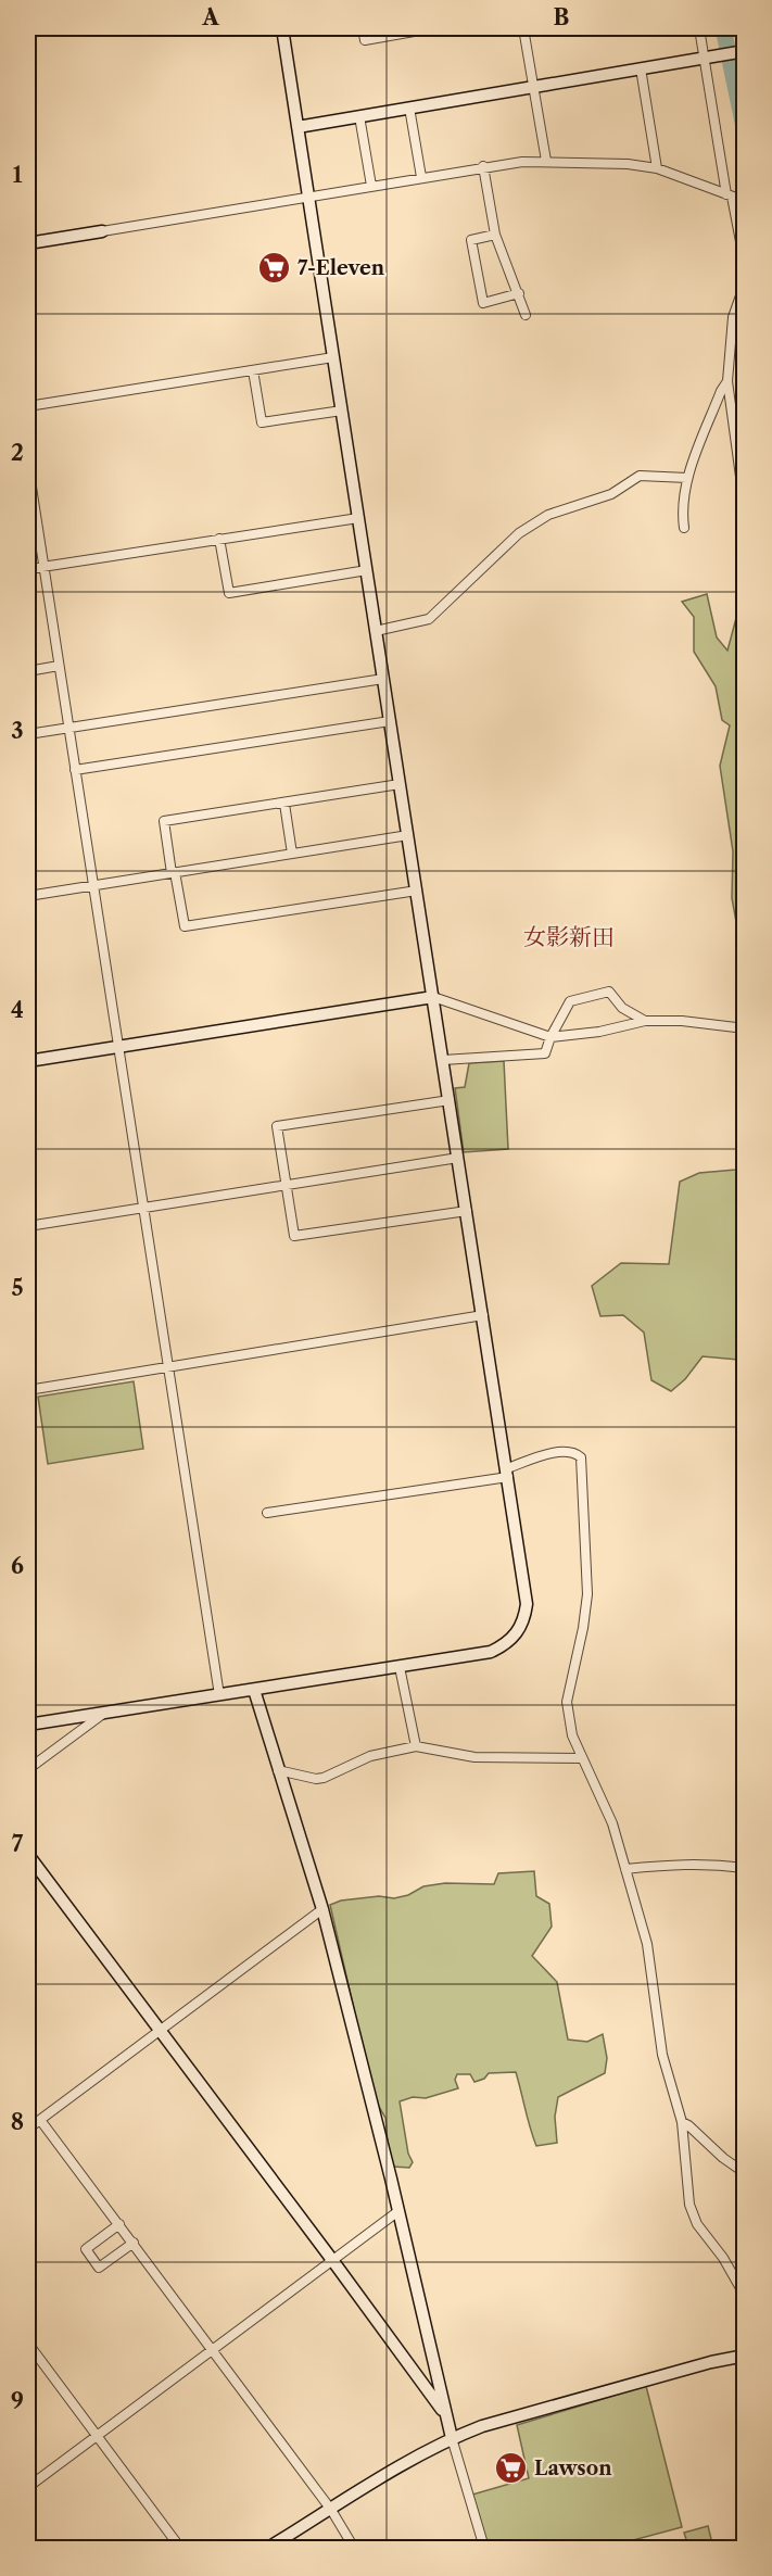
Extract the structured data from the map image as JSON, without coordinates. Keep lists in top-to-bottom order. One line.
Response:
{"districts":["女影新田"],"places":{"supermarket":["7-Eleven","Lawson"]},"grid":{"columns":["A","B"],"rows":["1","2","3","4","5","6","7","8","9"]}}
